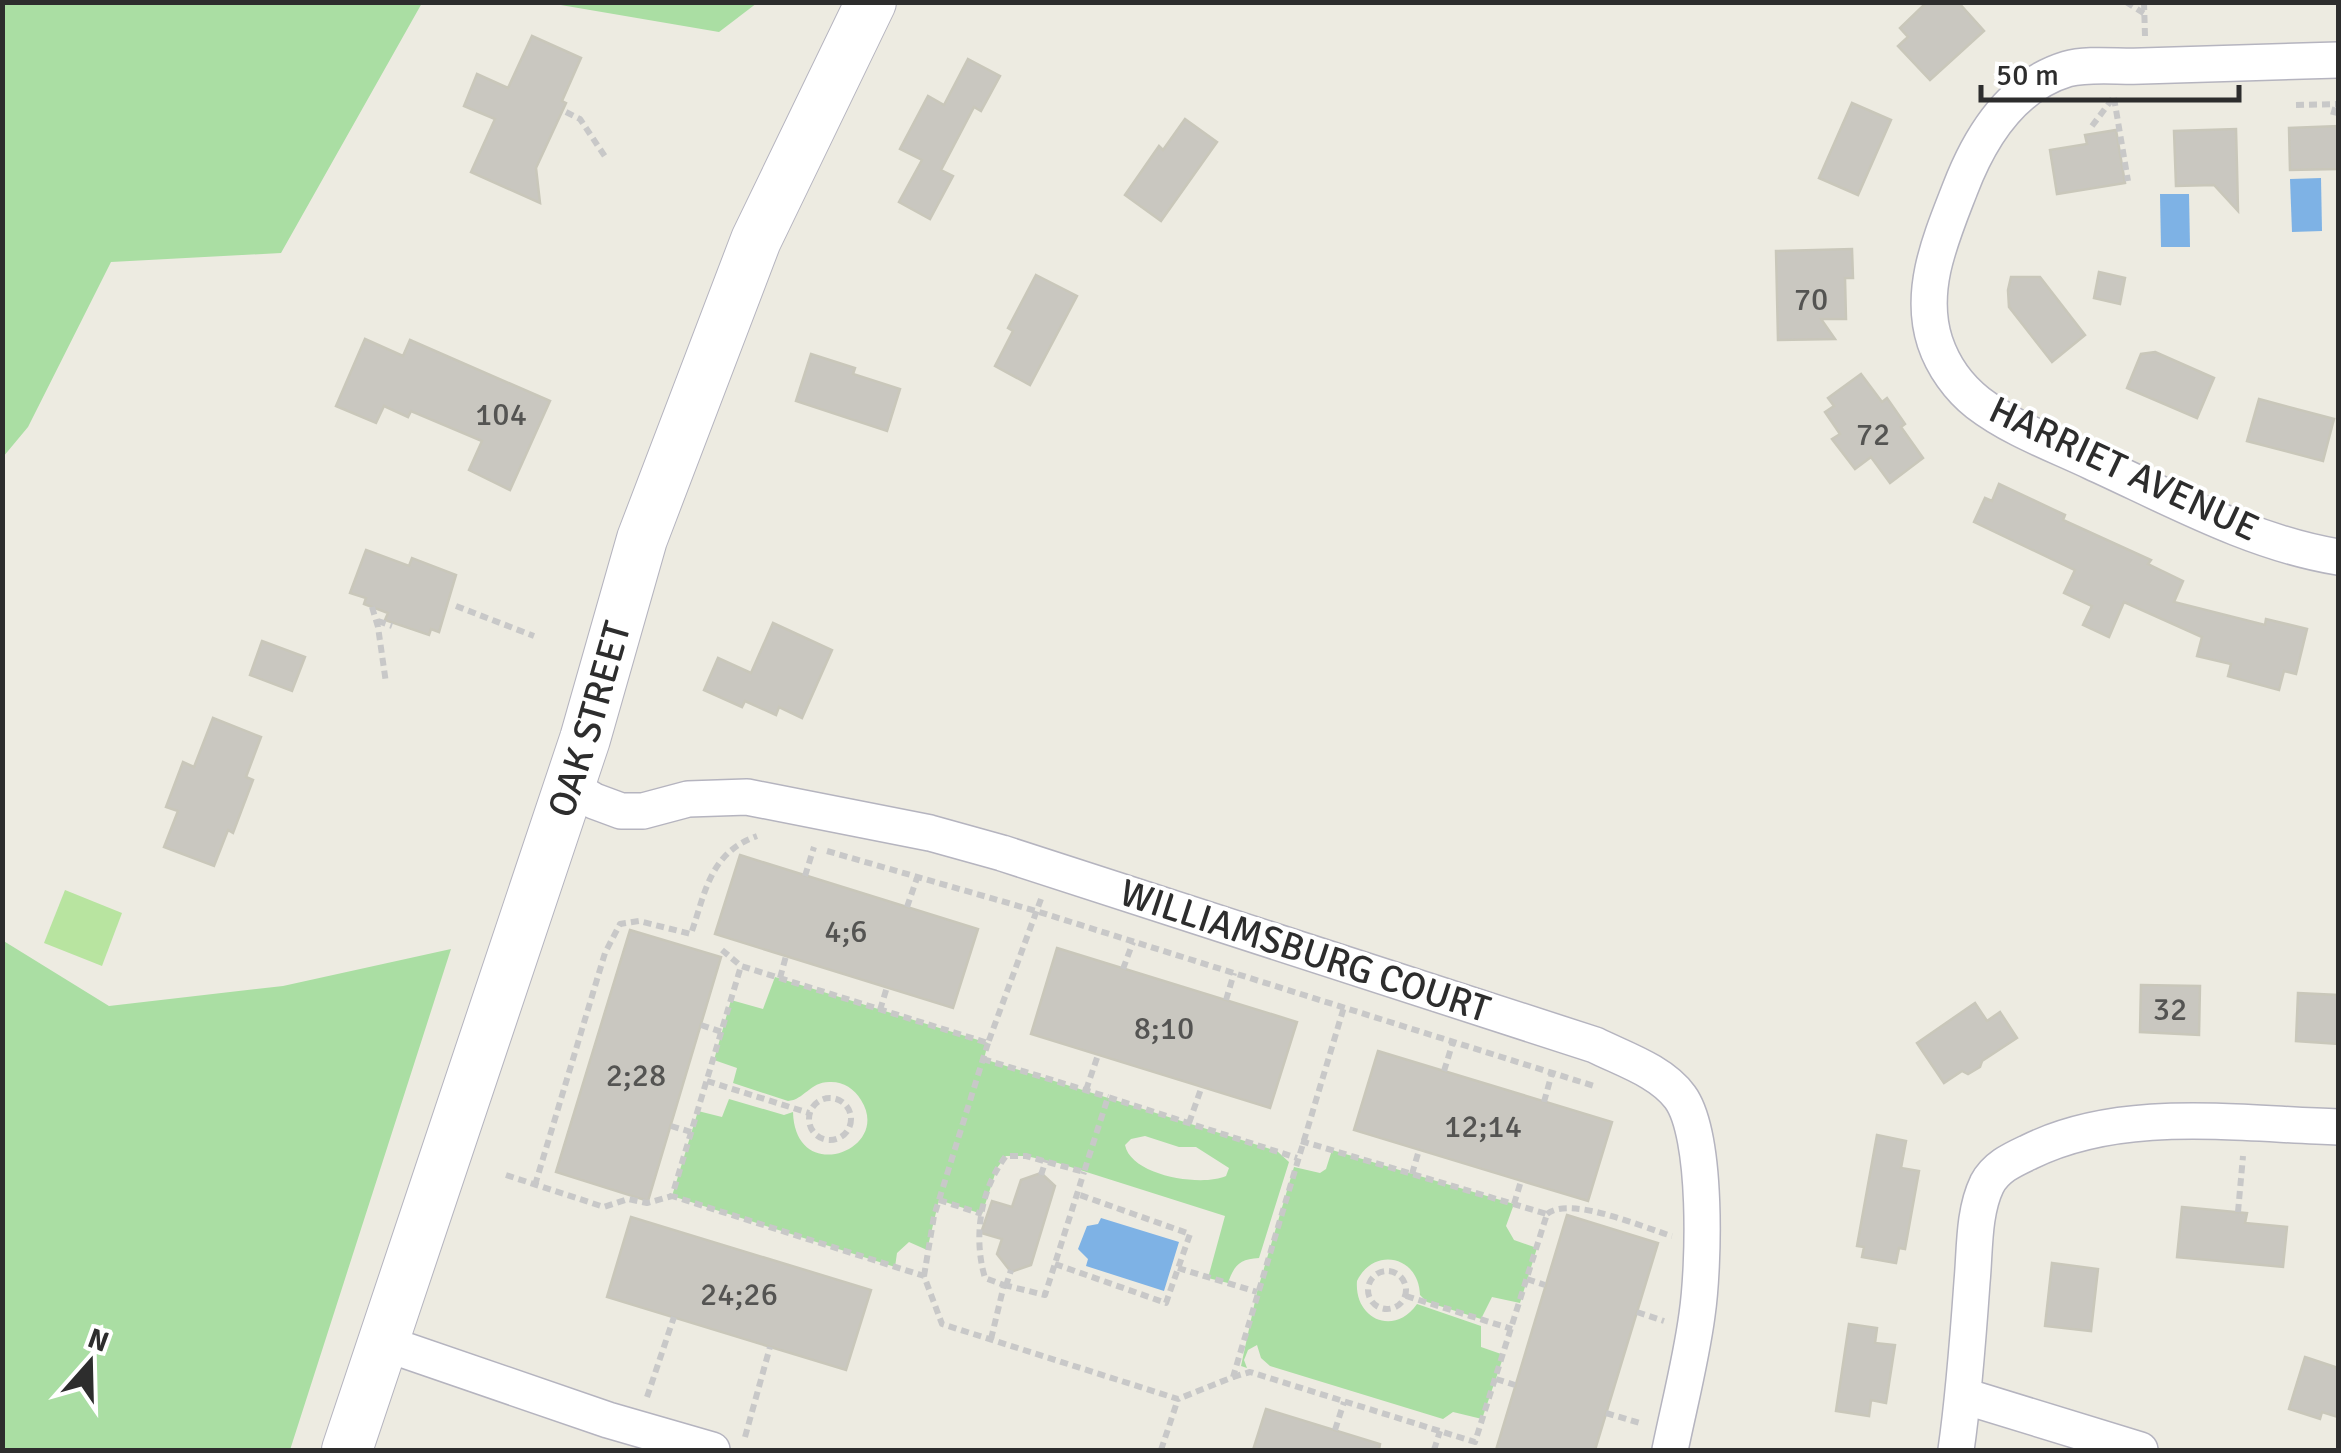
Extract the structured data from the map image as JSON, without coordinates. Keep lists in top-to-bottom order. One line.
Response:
{"streets":{"street":["HARRIET AVENUE","OAK STREET","WILLIAMSBURG COURT"]},"crossings":[["OAK STREET","WILLIAMSBURG COURT"]],"house_numbers":["70","104","72","4;6","32","8;10","2;28","12;14","24;26"],"scale_bar":"50 m","north":"top"}
